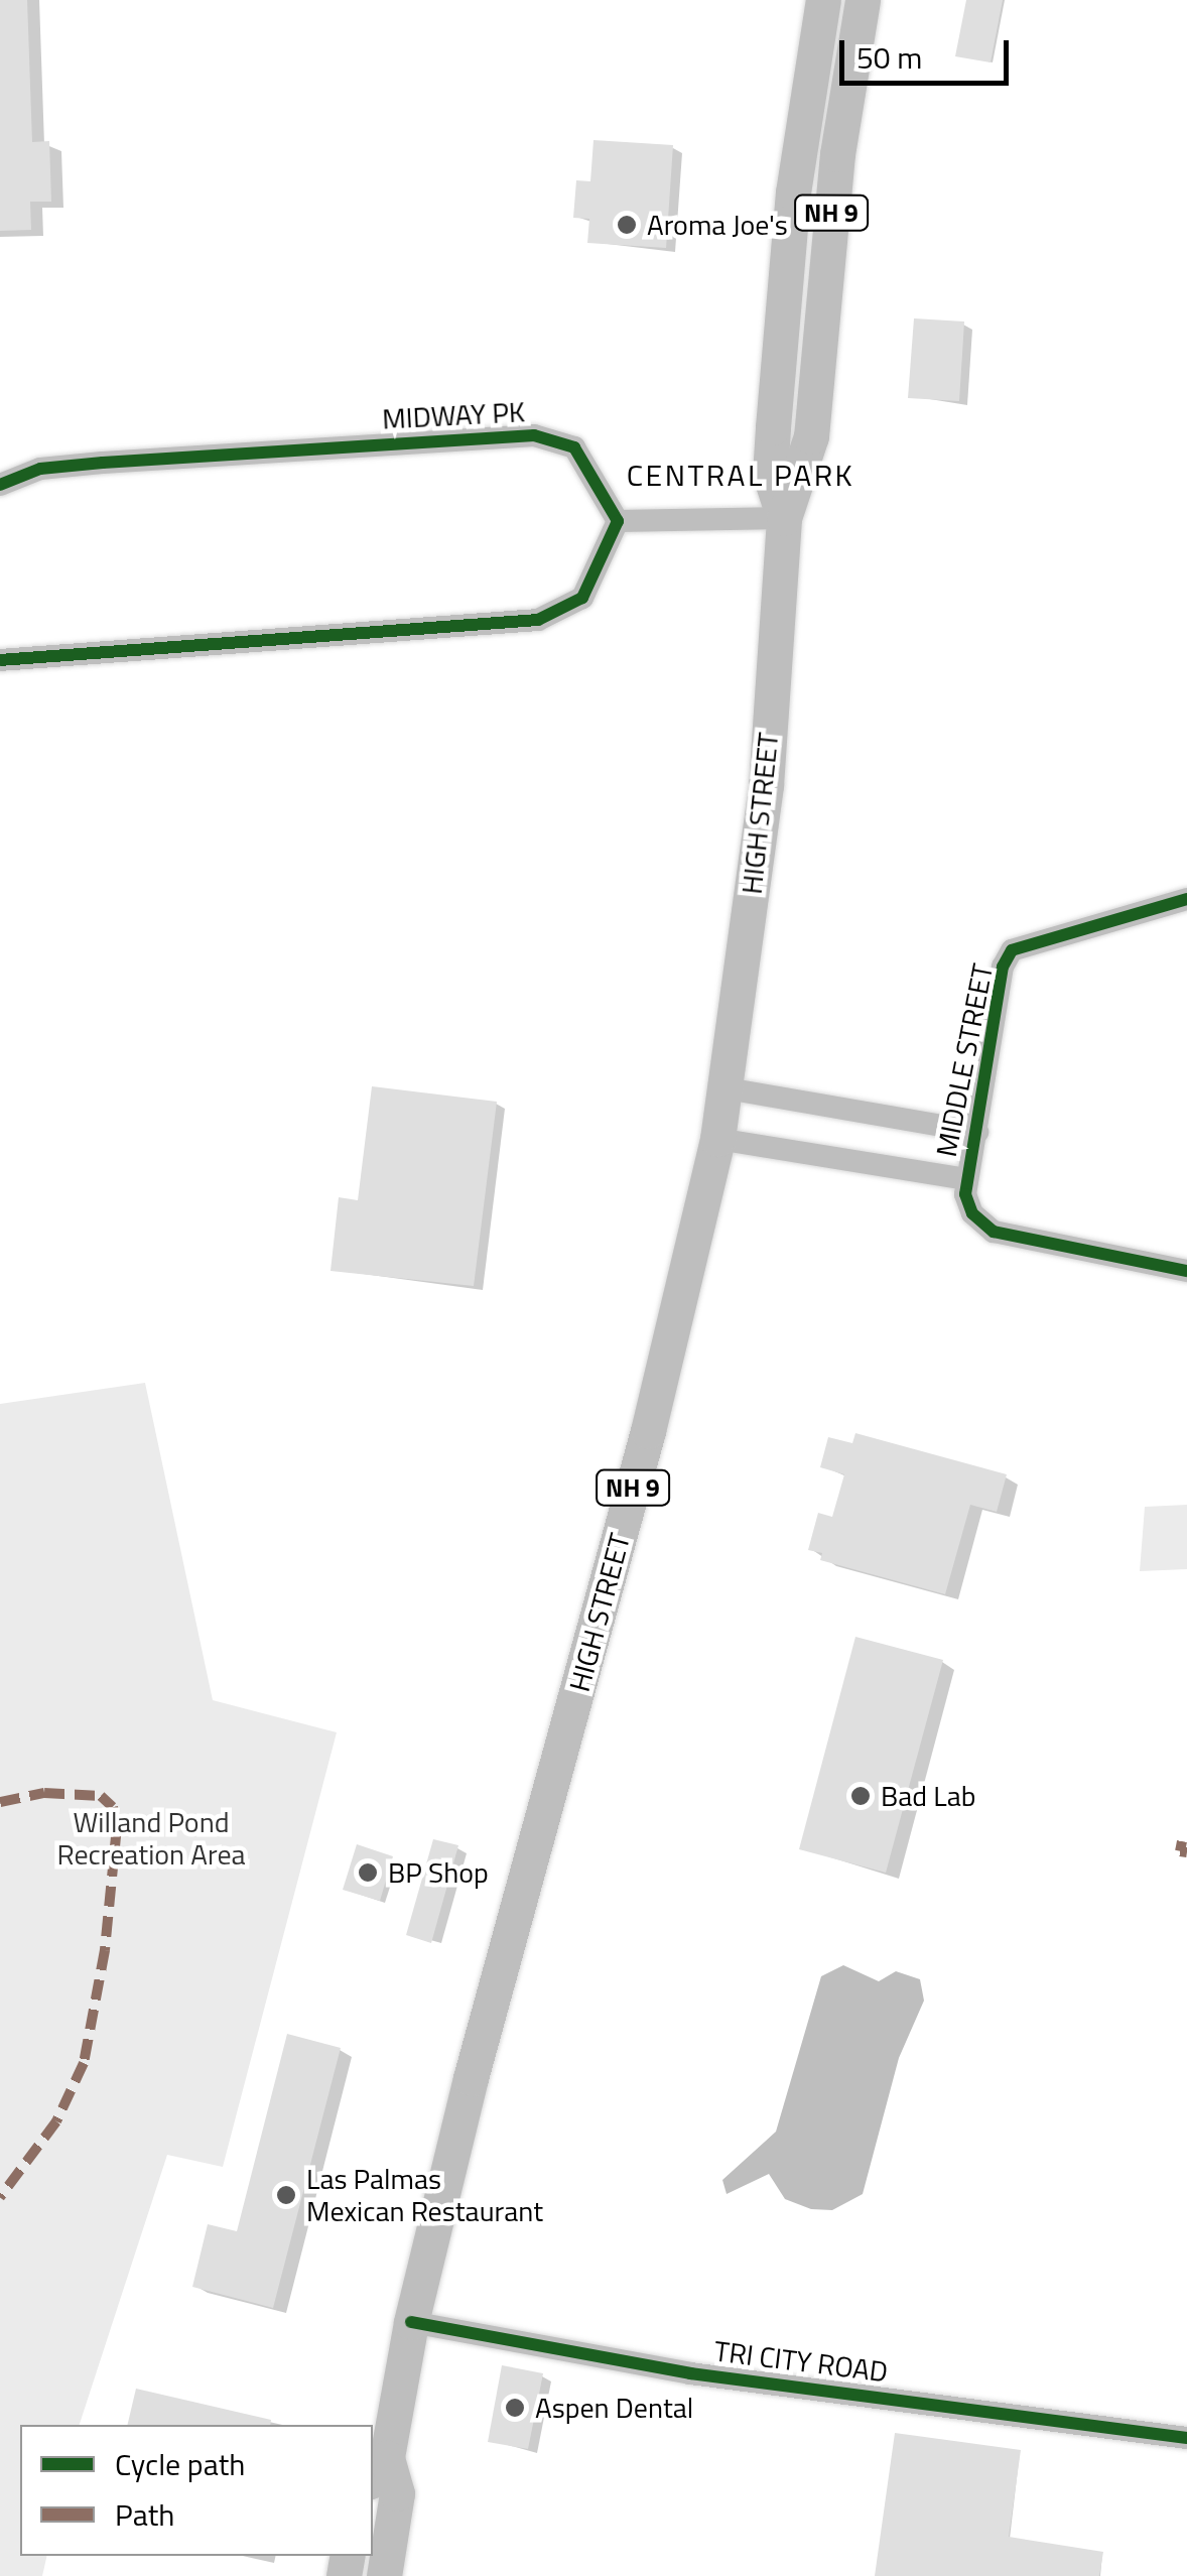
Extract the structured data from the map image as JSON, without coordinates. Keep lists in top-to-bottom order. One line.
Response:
{"streets":{"main road":["NH 9","HIGH STREET"],"street":["MIDWAY PK","MIDDLE STREET","TRI CITY ROAD"]},"crossings":[["NH 9","HIGH STREET"],["HIGH STREET","MIDDLE STREET"],["HIGH STREET","TRI CITY ROAD"]],"districts":["CENTRAL PARK"],"parks":["Willand Pond Recreation Area"],"places":["Aroma Joe's","Bad Lab","BP Shop","Las Palmas Mexican Restaurant","Aspen Dental"],"legend":["Cycle path","Path"],"scale_bar":"50 m"}
